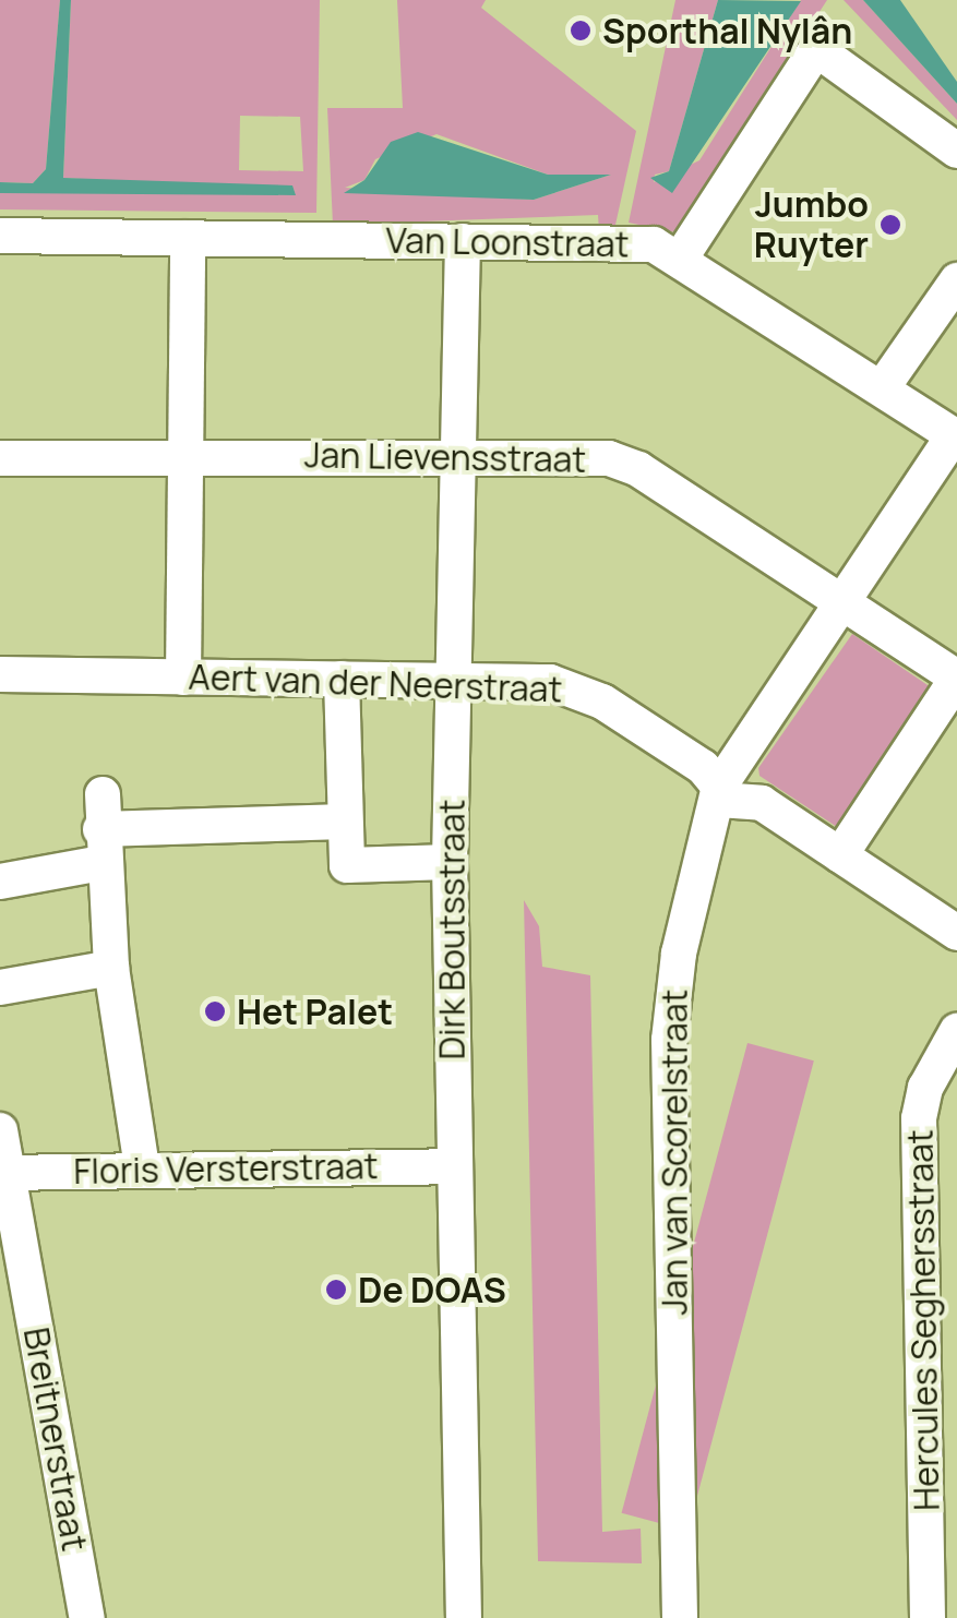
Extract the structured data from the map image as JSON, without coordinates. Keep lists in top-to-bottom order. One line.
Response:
{"streets":{"street":["Van Loonstraat","Jan Lievensstraat","Aert van der Neerstraat","Dirk Boutsstraat","Jan van Scorelstraat","Floris Versterstraat","Hercules Seghersstraat","Breitnerstraat"]},"crossings":[["Van Loonstraat","Dirk Boutsstraat"],["Van Loonstraat","Jan van Scorelstraat"],["Jan Lievensstraat","Dirk Boutsstraat"],["Jan Lievensstraat","Jan van Scorelstraat"],["Aert van der Neerstraat","Dirk Boutsstraat"],["Aert van der Neerstraat","Jan van Scorelstraat"],["Dirk Boutsstraat","Floris Versterstraat"],["Floris Versterstraat","Breitnerstraat"]],"places":["Sporthal Nylân","Jumbo Ruyter","Het Palet","De DOAS"]}
